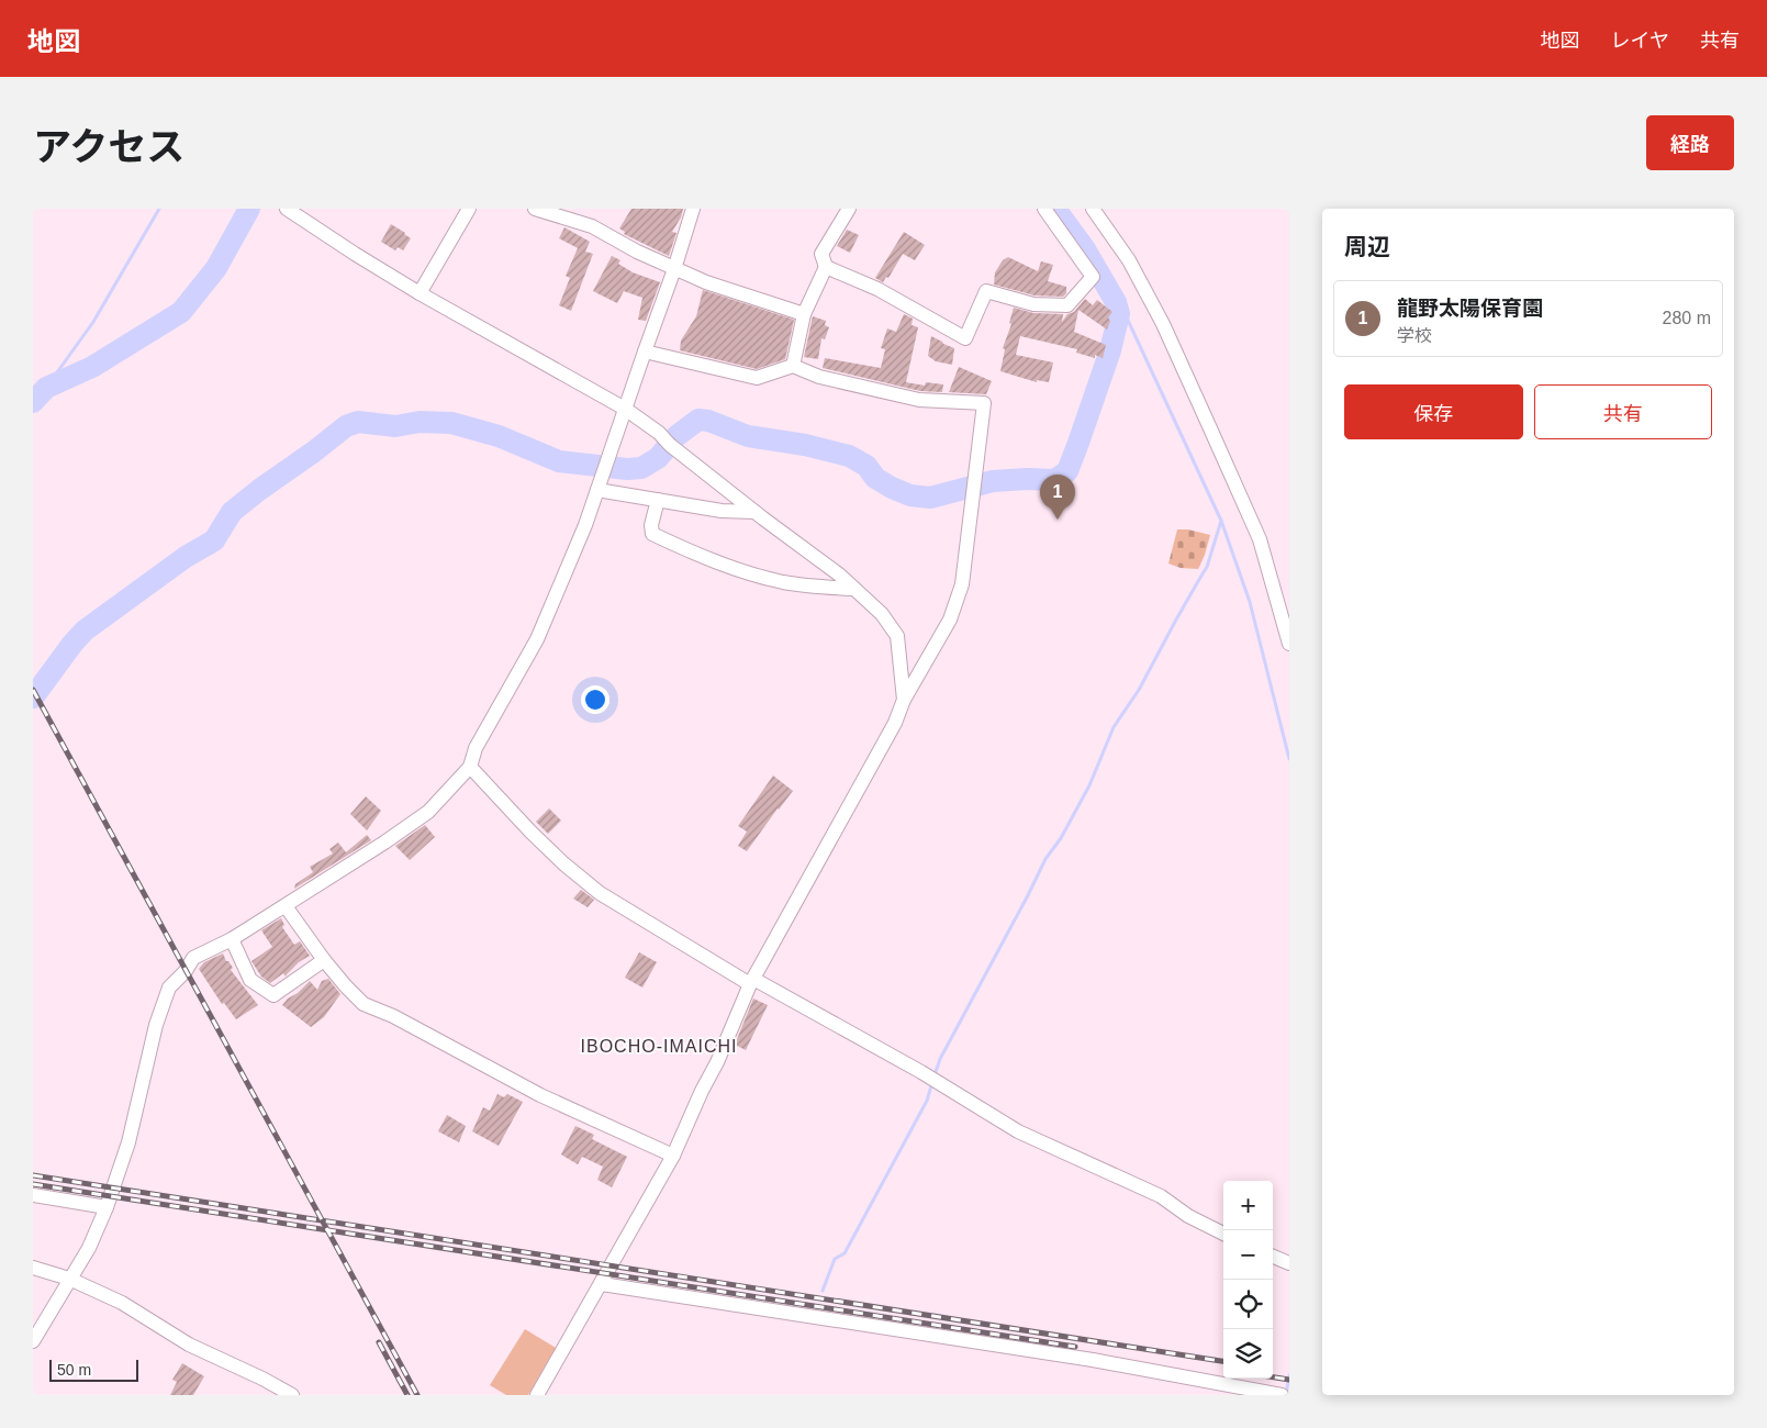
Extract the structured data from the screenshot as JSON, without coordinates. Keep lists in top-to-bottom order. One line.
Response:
{"districts":["IBOCHO-IMAICHI"],"scale_bar":"50 m","page":{"header":"地図","nav":["地図","レイヤ","共有"],"title":"アクセス","buttons":["経路",["保存","共有"]],"heading":"周辺","list":[{"mark":"1","name":"龍野太陽保育園","note":"学校","value":"280 m"}],"pins":"1","map_buttons":["+","−"],"scale":"50 m"}}
